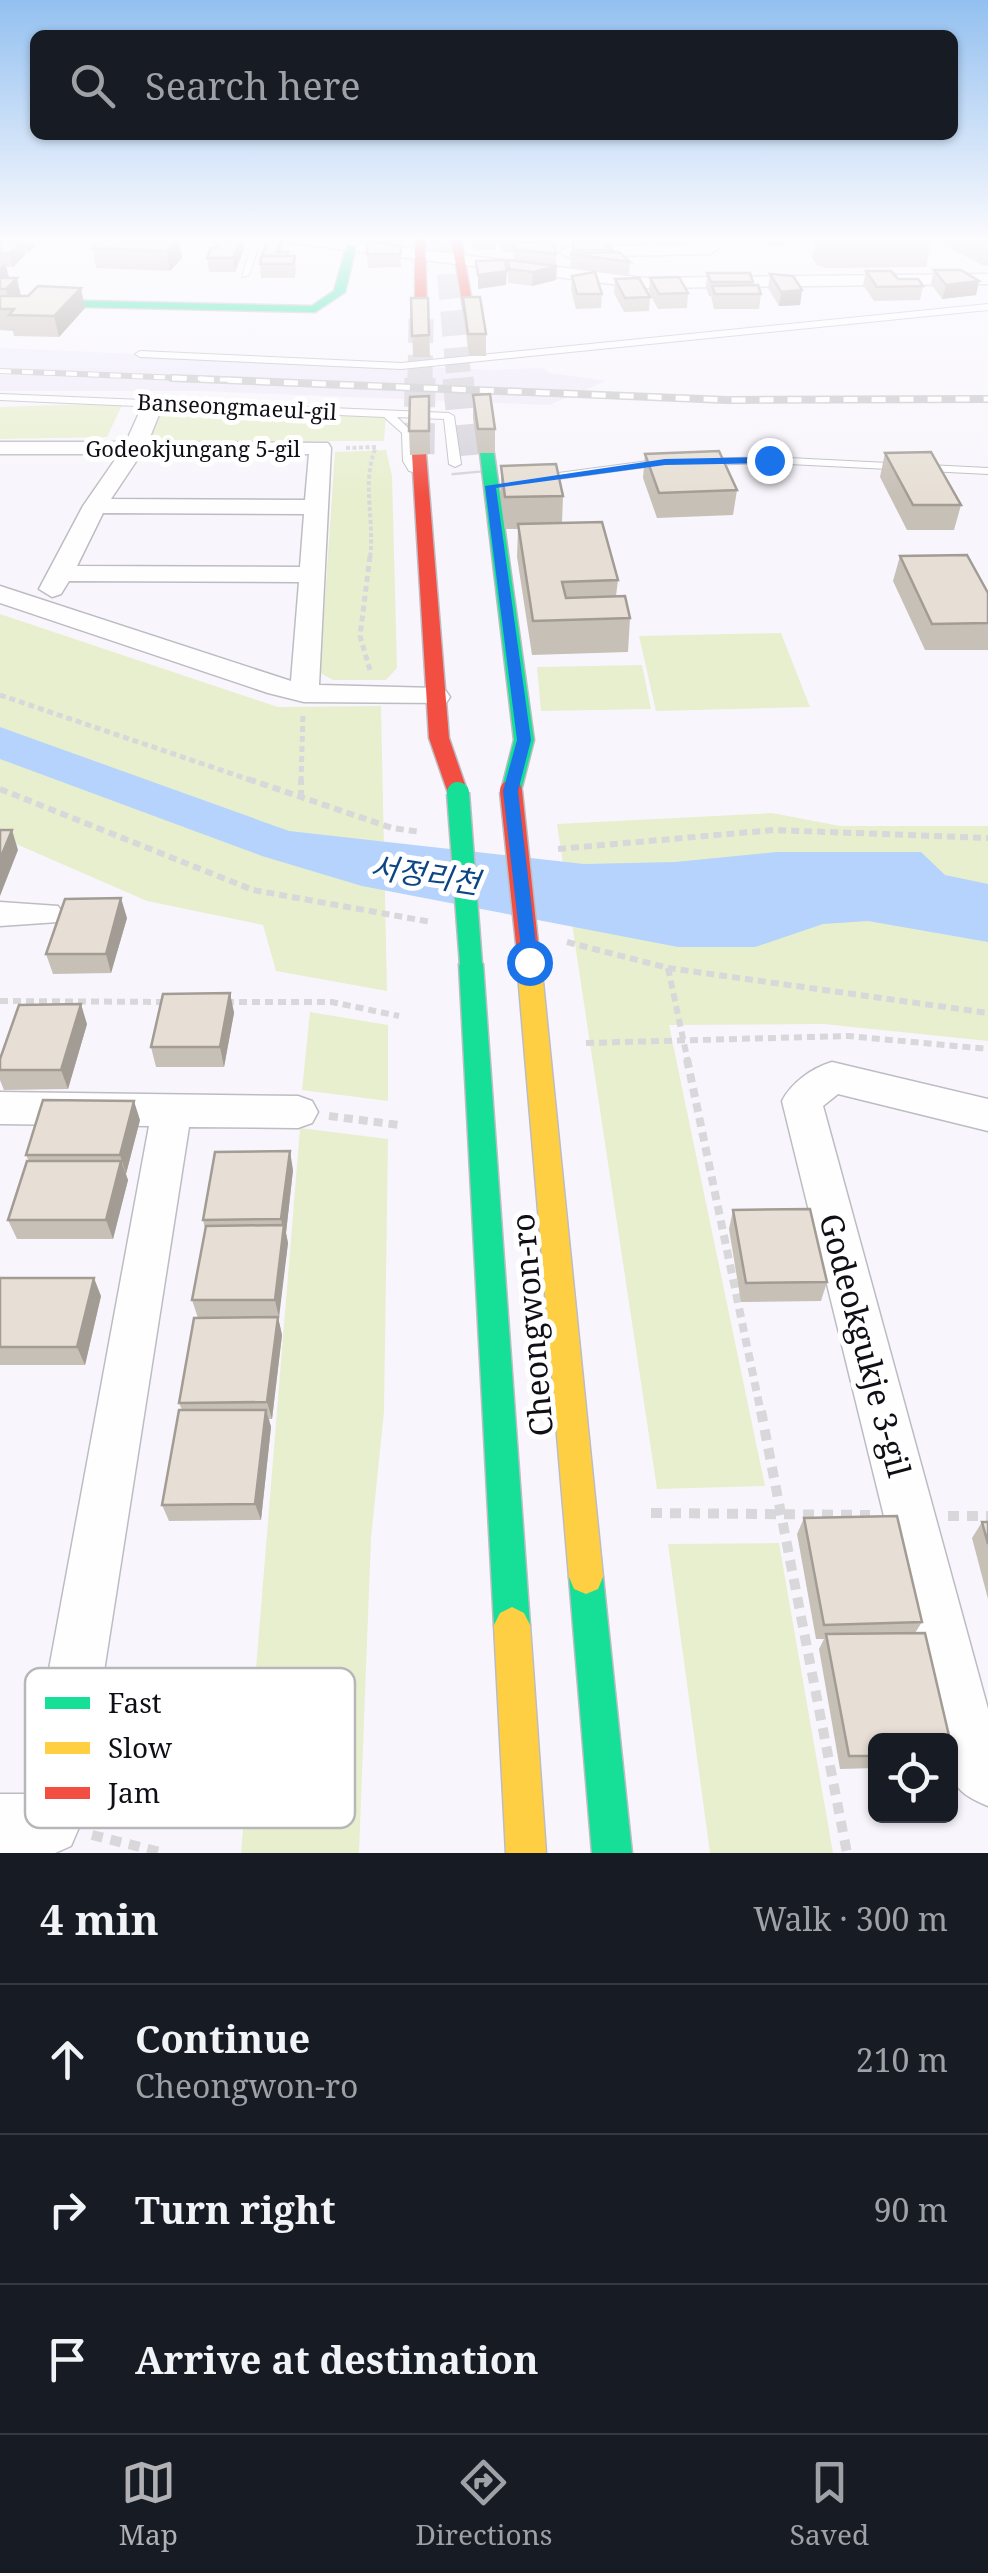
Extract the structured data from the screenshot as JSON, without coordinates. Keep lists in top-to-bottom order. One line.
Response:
{"streets":{"main road":["Cheongwon-ro"],"street":["Godeokjungang 5-gil","Godeokgukje 3-gil"],"lane":["Banseongmaeul-gil"]},"crossings":[["Banseongmaeul-gil","Cheongwon-ro"]],"water":["서정리천"],"legend":["Fast","Slow","Jam"],"page":{"search":"Search here","heading":["4 min","Walk · 300 m"],"list":[["Continue","Cheongwon-ro","210 m"],["Turn right","90 m"],"Arrive at destination"],"nav":["Map","Directions","Saved"]}}
